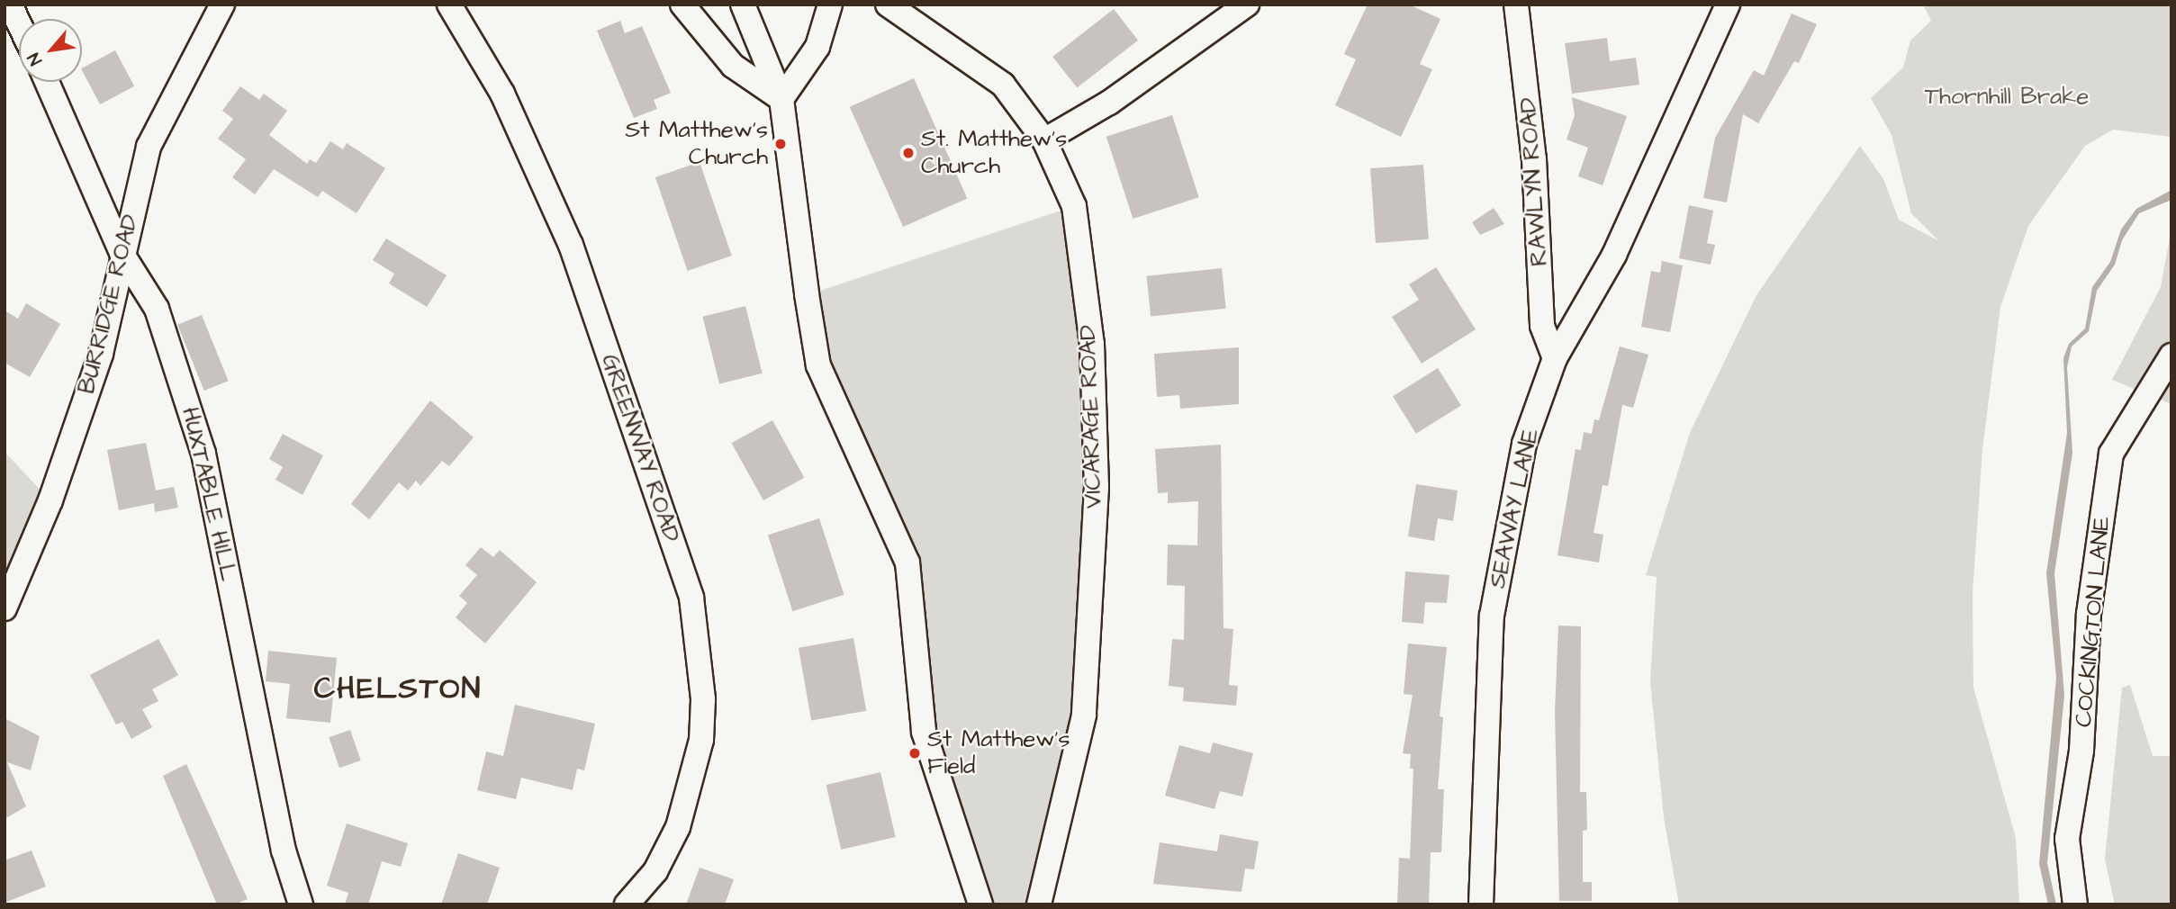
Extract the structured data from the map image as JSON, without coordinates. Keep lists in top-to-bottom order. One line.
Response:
{"streets":{"street":["RAWLYN ROAD","BURRIDGE ROAD","VICARAGE ROAD","GREENWAY ROAD","HUXTABLE HILL","SEAWAY LANE","COCKINGTON LANE"]},"crossings":[["RAWLYN ROAD","SEAWAY LANE"],["BURRIDGE ROAD","HUXTABLE HILL"]],"districts":["CHELSTON"],"parks":["Thornhill Brake"],"places":["St Matthew's Church","St. Matthew's Church","St Matthew's Field"],"north":"bottom left"}
